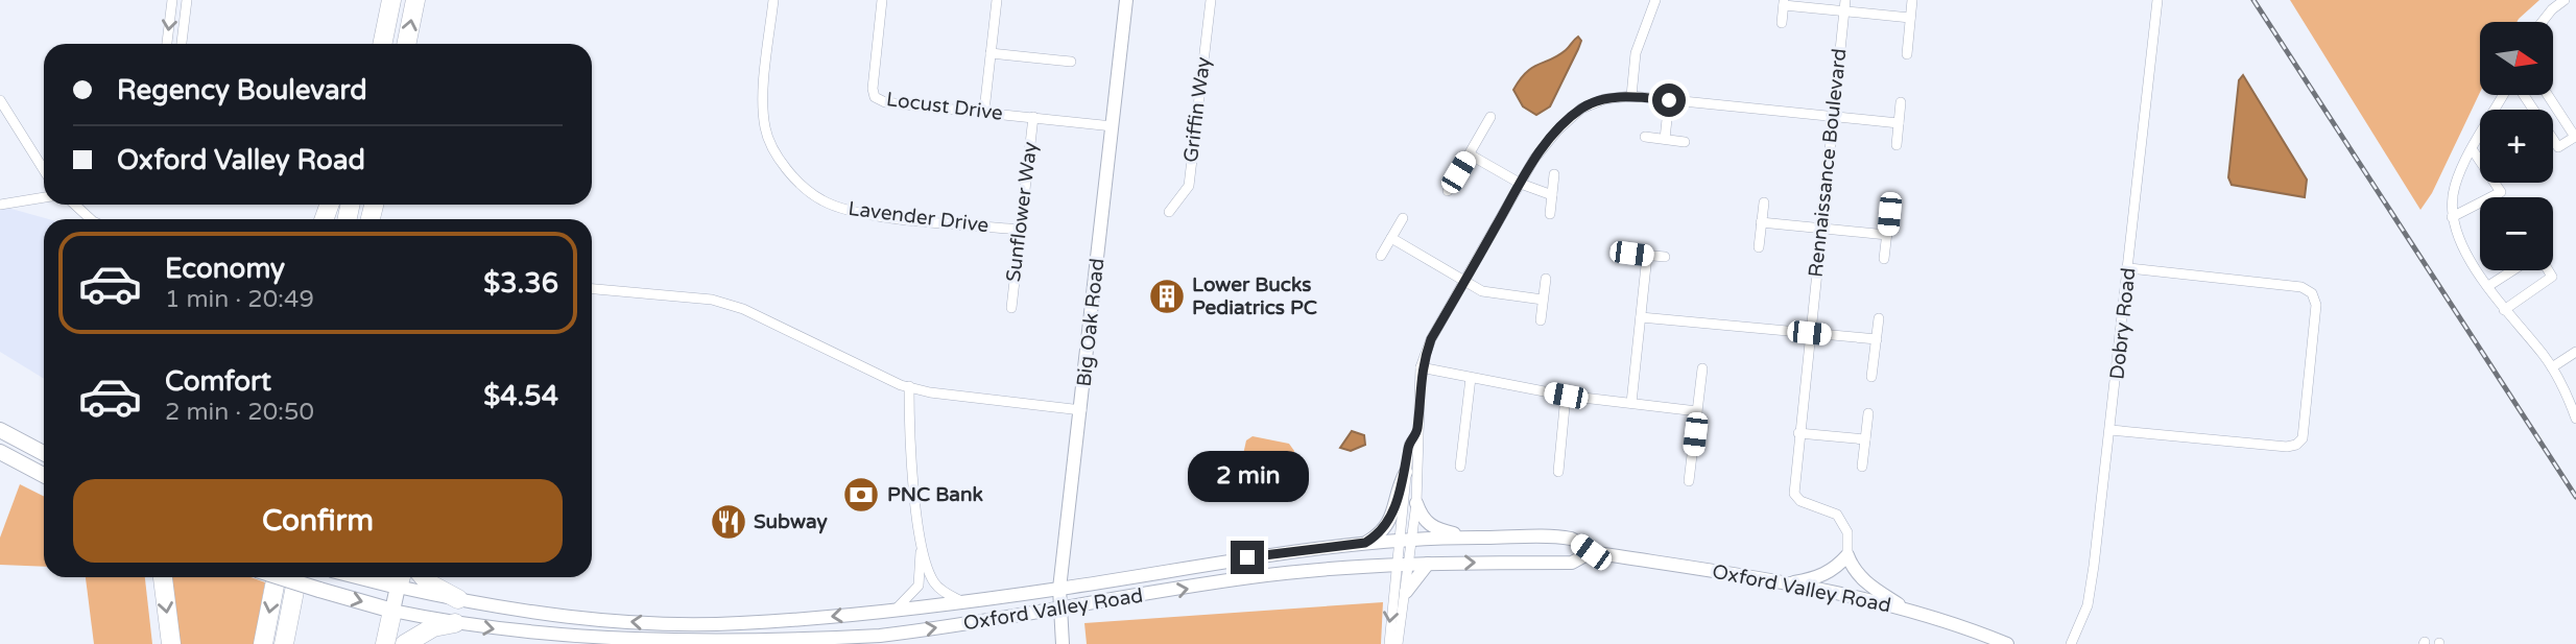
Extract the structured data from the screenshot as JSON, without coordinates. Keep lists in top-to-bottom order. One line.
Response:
{"streets":{"main road":["Big Oak Road","Oxford Valley Road"],"street":["Locust Drive","Griffin Way","Rennaissance Boulevard","Sunflower Way","Lavender Drive","Dobry Road"]},"crossings":[["Locust Drive","Sunflower Way"],["Locust Drive","Big Oak Road"],["Sunflower Way","Lavender Drive"],["Big Oak Road","Oxford Valley Road"]],"places":{"building":["Lower Bucks Pediatrics PC"],"bank":["PNC Bank"],"restaurant":["Subway"]},"north":"right","page":{"map_buttons":["+","−"],"banner":["Regency Boulevard","Oxford Valley Road"],"list":[{"name":"Economy","note":"1 min · 20:49","value":"$3.36"},{"name":"Comfort","note":"2 min · 20:50","value":"$4.54"}],"bubble":"2 min","buttons":"Confirm"}}
